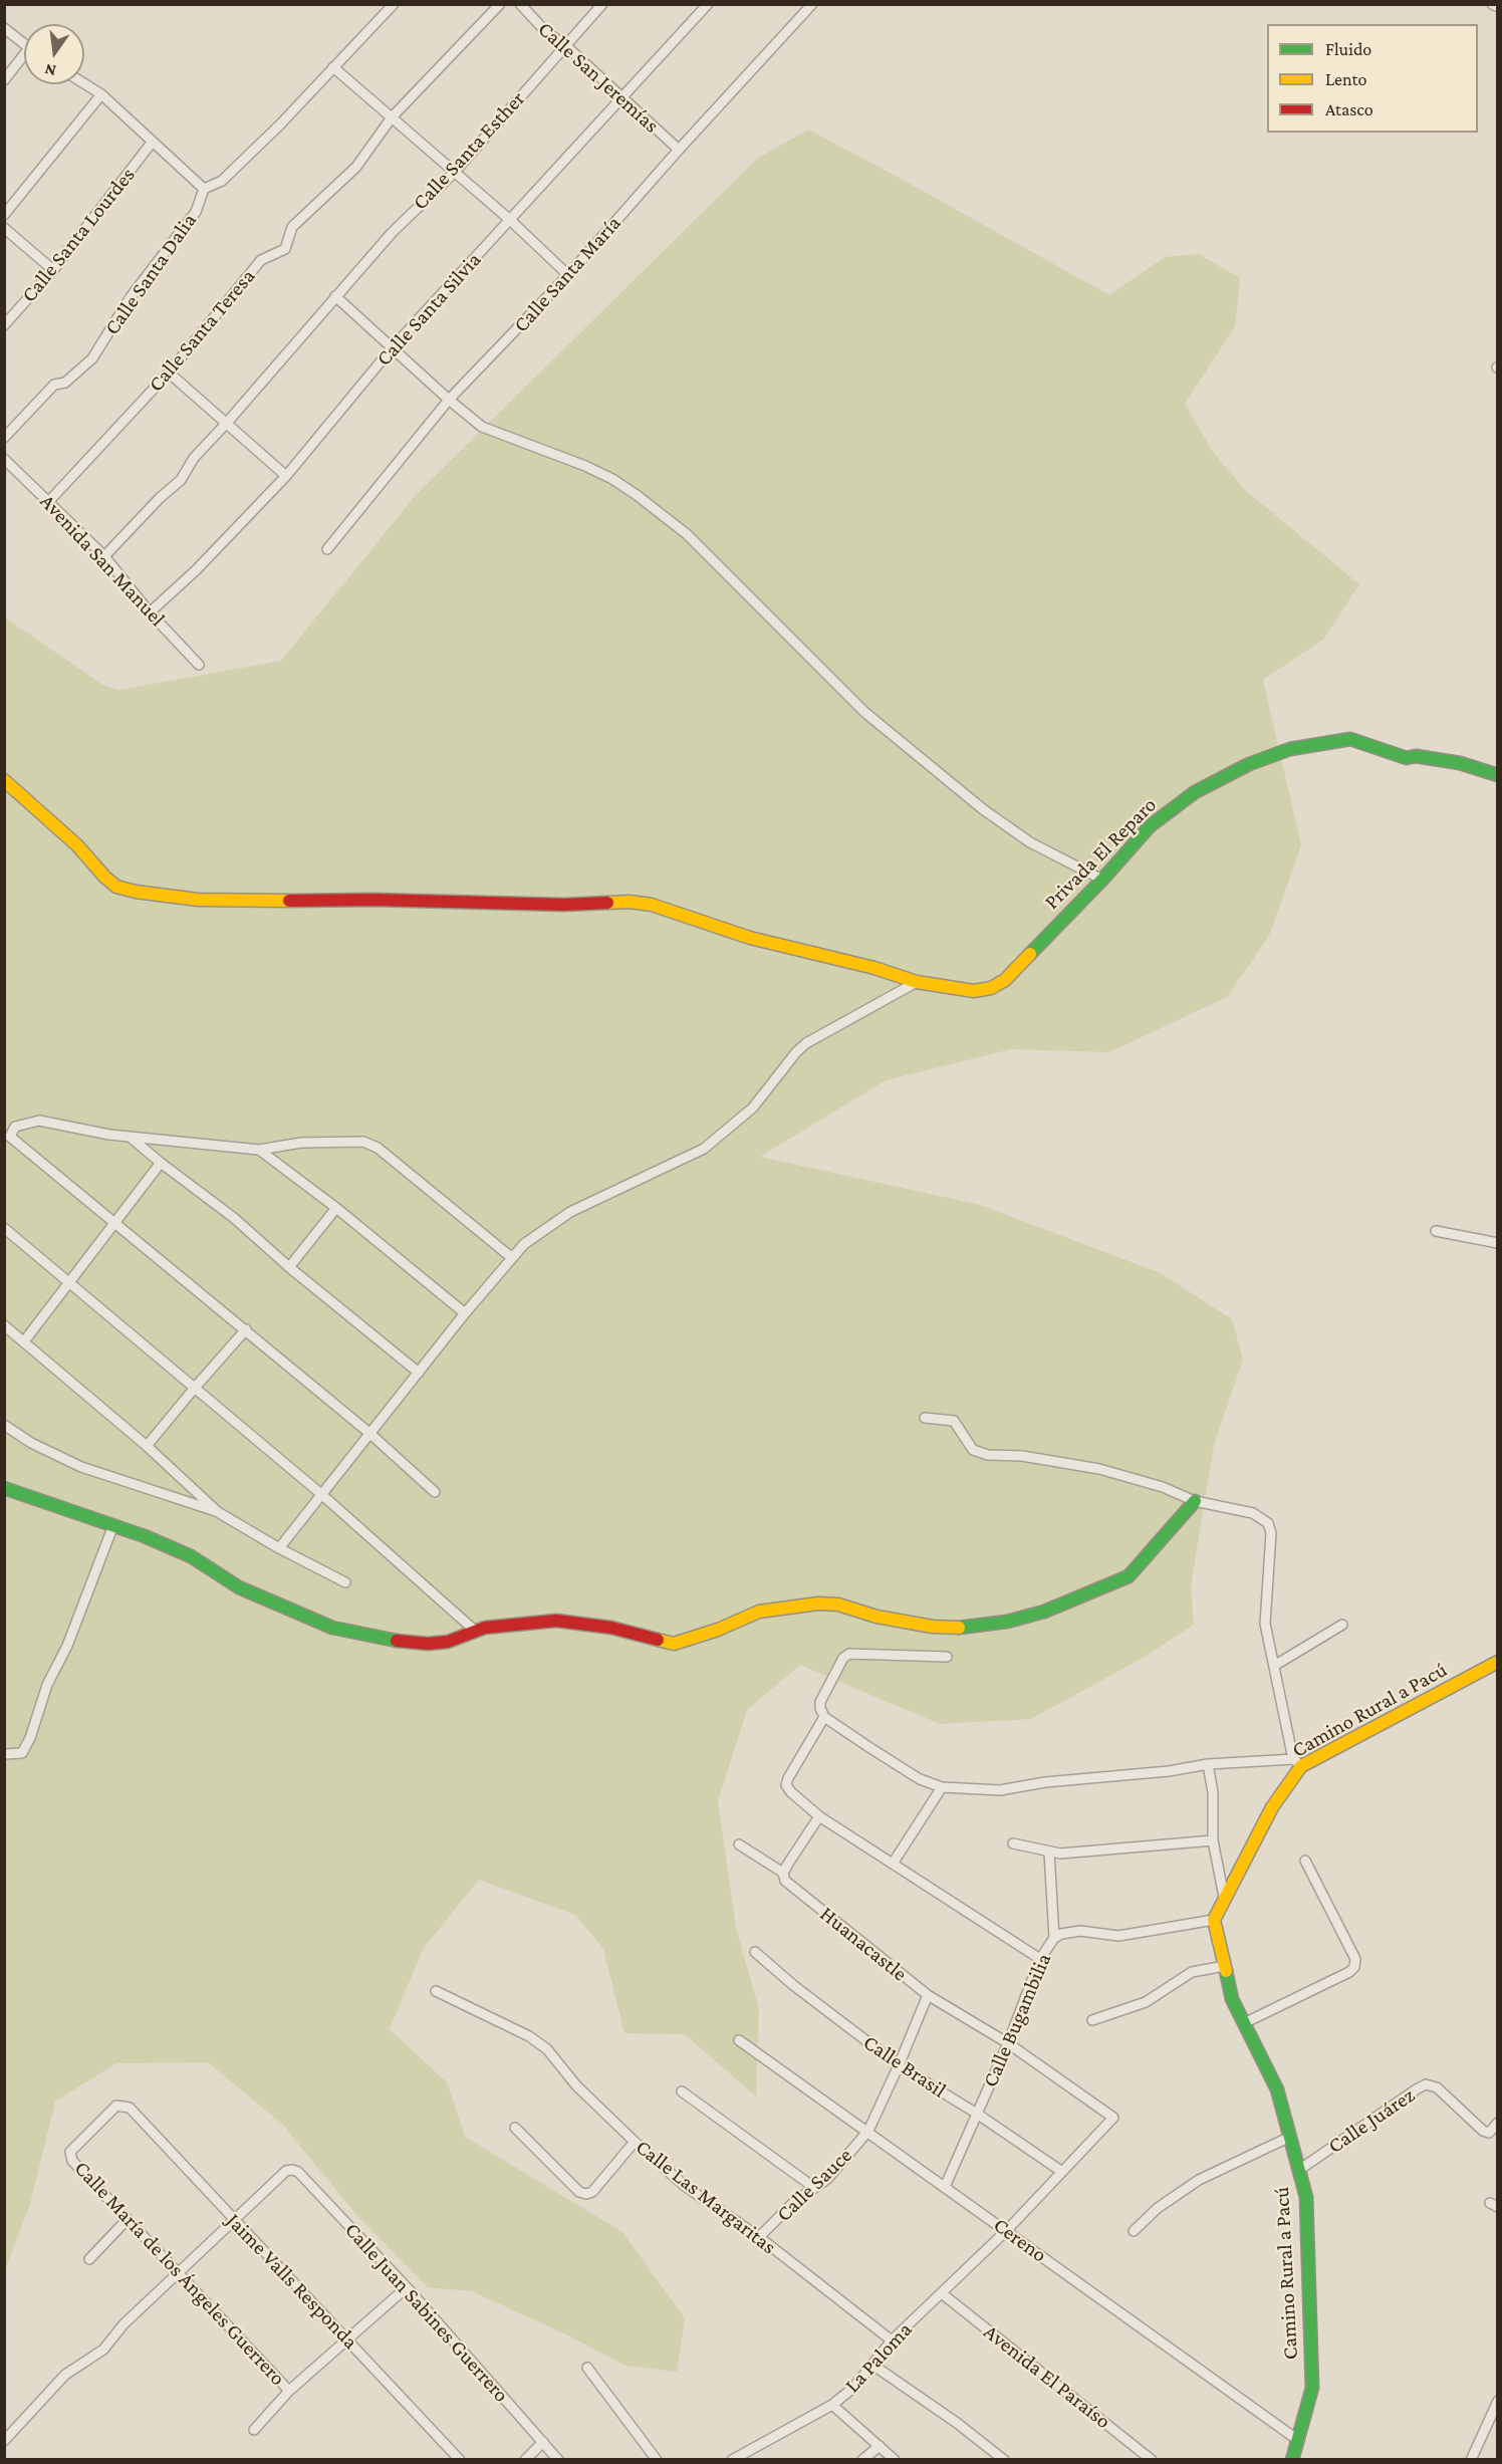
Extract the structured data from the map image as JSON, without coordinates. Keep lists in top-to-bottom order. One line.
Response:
{"streets":{"street":["Calle San Jeremías","Calle Santa Esther","Calle Santa Lourdes","Calle Santa Dalia","Calle Santa María","Calle Santa Silvia","Calle Santa Teresa","Avenida San Manuel","Privada El Reparo","Camino Rural a Pacú","Huanacastle","Calle Bugambilia","Calle Brasil","Calle Juárez","Calle Sauce","Calle Las Margaritas","Cereno","Calle María de los Ángeles Guerrero","Jaime Valls Responda","Calle Juan Sabines Guerrero","La Paloma","Avenida El Paraíso"]},"crossings":[["Calle San Jeremías","Calle Santa Esther"],["Calle San Jeremías","Calle Santa María"],["Calle San Jeremías","Calle Santa Silvia"],["Calle Santa Esther","Avenida San Manuel"],["Calle Santa Silvia","Avenida San Manuel"],["Calle Santa Teresa","Avenida San Manuel"],["Camino Rural a Pacú","Calle Bugambilia"],["Camino Rural a Pacú","Calle Juárez"],["Camino Rural a Pacú","Cereno"],["Huanacastle","Calle Bugambilia"],["Huanacastle","Calle Sauce"],["Huanacastle","La Paloma"],["Calle Bugambilia","Calle Brasil"],["Calle Bugambilia","Cereno"],["Calle Brasil","Calle Sauce"],["Calle Brasil","La Paloma"],["Calle Sauce","Calle Las Margaritas"],["Calle Sauce","Cereno"],["Calle Las Margaritas","La Paloma"],["Cereno","La Paloma"],["Calle María de los Ángeles Guerrero","Jaime Valls Responda"],["Jaime Valls Responda","Calle Juan Sabines Guerrero"],["La Paloma","Avenida El Paraíso"]],"legend":["Fluido","Lento","Atasco"],"north":"bottom"}
